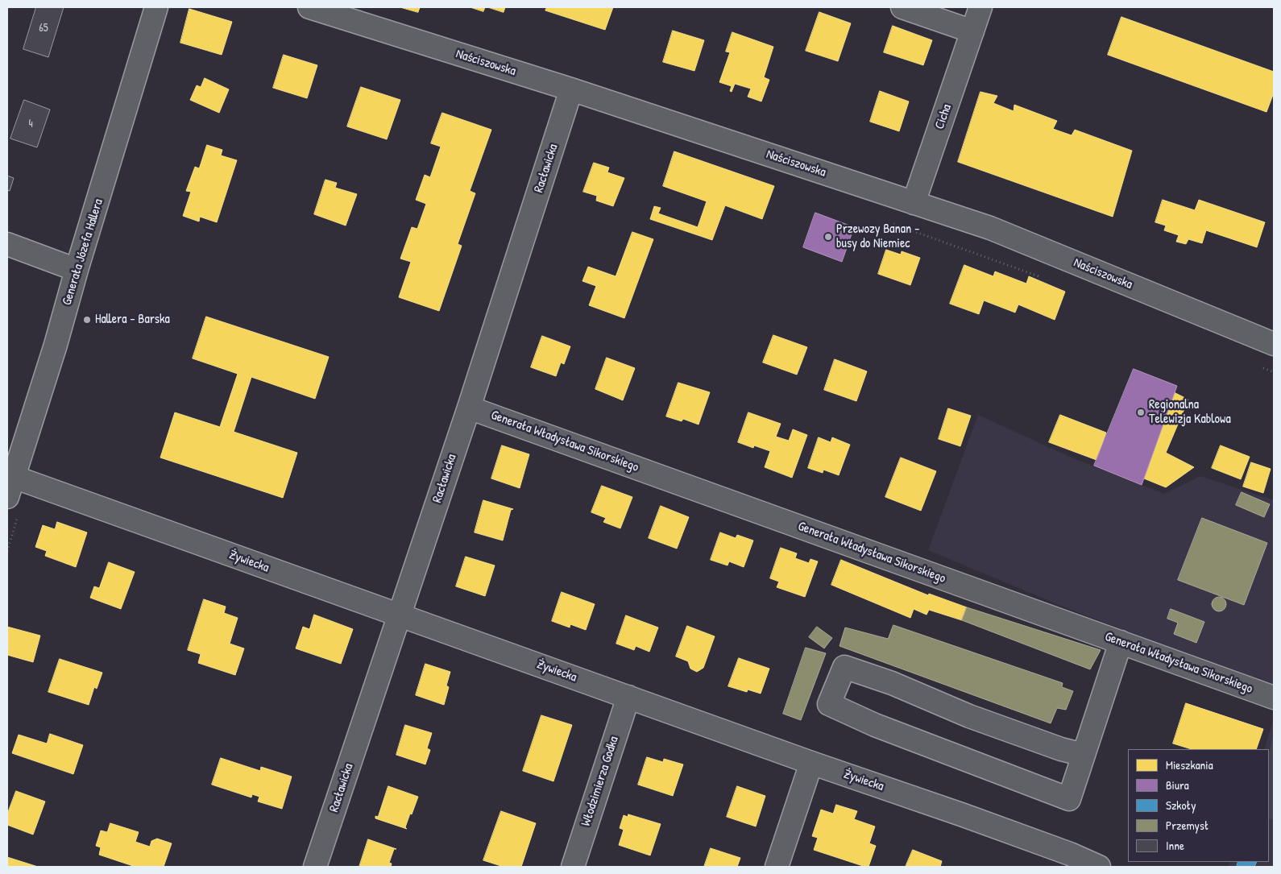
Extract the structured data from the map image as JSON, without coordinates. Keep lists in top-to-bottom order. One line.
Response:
{"streets":{"street":["Naściszowska","Cicha","Racławicka","Generała Józefa Hallera","Generała Władysława Sikorskiego","Żywiecka","Włodzimierza Godka"]},"crossings":[["Naściszowska","Cicha"],["Naściszowska","Racławicka"],["Racławicka","Generała Władysława Sikorskiego"],["Racławicka","Żywiecka"],["Generała Józefa Hallera","Żywiecka"],["Żywiecka","Włodzimierza Godka"]],"places":["Przewozy Banan - busy do Niemiec","Hallera - Barska","Regionalna Telewizja Kablowa"],"house_numbers":["65","4"],"legend":["Mieszkania","Biura","Szkoły","Przemysł","Inne"]}
